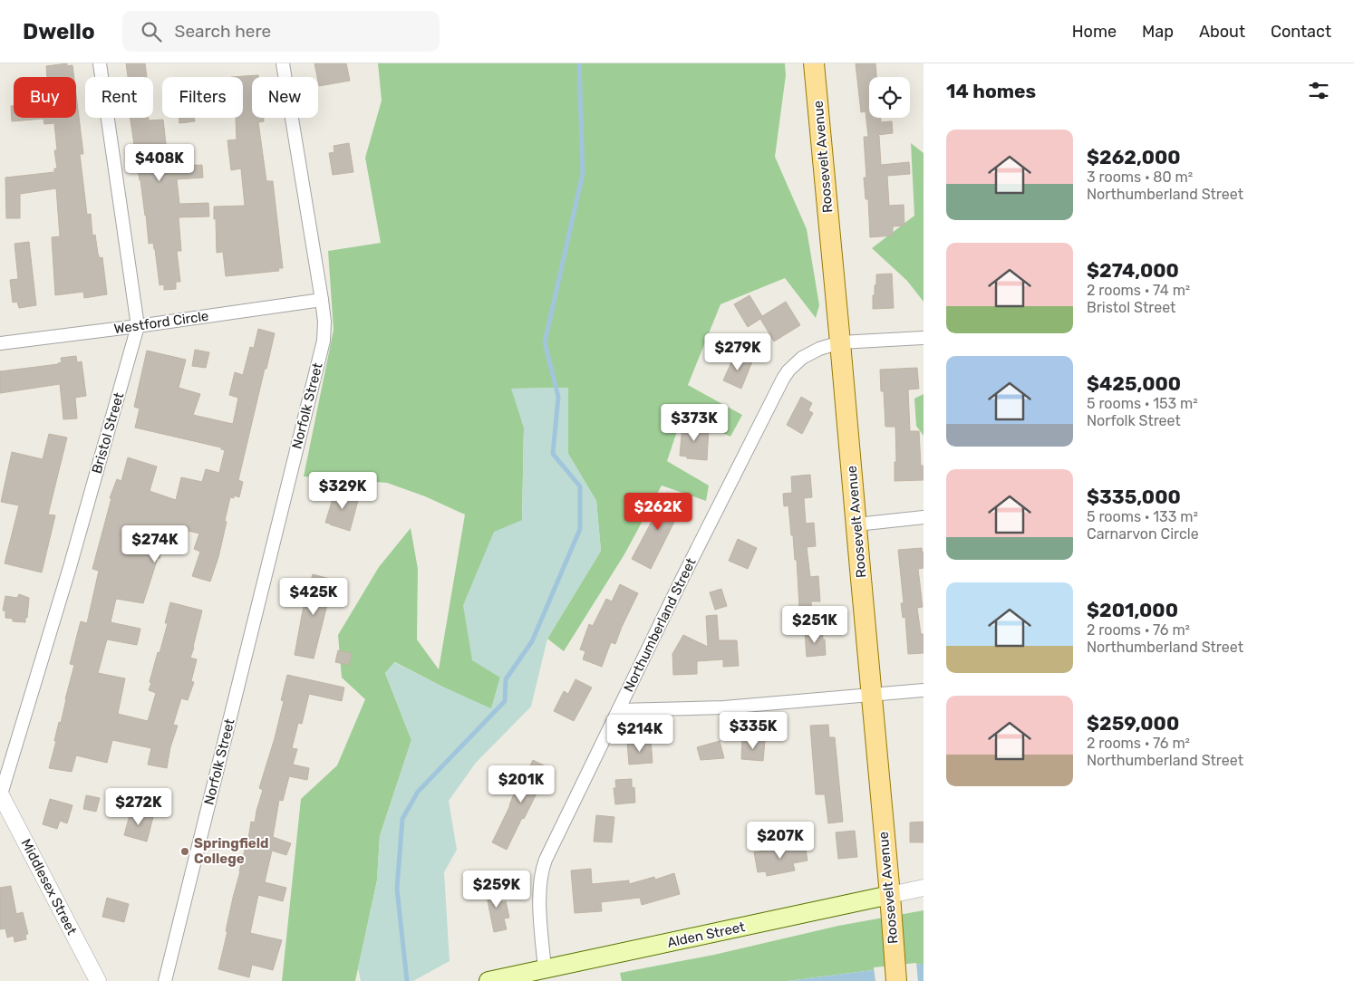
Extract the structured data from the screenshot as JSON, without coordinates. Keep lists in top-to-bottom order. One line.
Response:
{"streets":{"main road":["Roosevelt Avenue","Alden Street"],"street":["Westford Circle","Norfolk Street","Bristol Street","Northumberland Street","Middlesex Street"]},"crossings":[["Roosevelt Avenue","Northumberland Street"],["Roosevelt Avenue","Alden Street"],["Westford Circle","Norfolk Street"],["Westford Circle","Bristol Street"],["Bristol Street","Middlesex Street"],["Northumberland Street","Alden Street"]],"places":["Springfield College"],"page":{"header":"Dwello","search":"Search here","nav":["Home","Map","About","Contact"],"heading":"14 homes","chip":["Buy","Rent","Filters","New"],"list":[{"name":"$262,000","note":"3 rooms · 80 m² · Northumberland Street"},{"name":"$274,000","note":"2 rooms · 74 m² · Bristol Street"},{"name":"$425,000","note":"5 rooms · 153 m² · Norfolk Street"},{"name":"$335,000","note":"5 rooms · 133 m² · Carnarvon Circle"},{"name":"$201,000","note":"2 rooms · 76 m² · Northumberland Street"},{"name":"$259,000","note":"2 rooms · 76 m² · Northumberland Street"}],"price":["$408K","$279K","$373K","$329K","$262K","$274K","$425K","$251K","$335K","$214K","$201K","$272K","$207K","$259K"]}}
